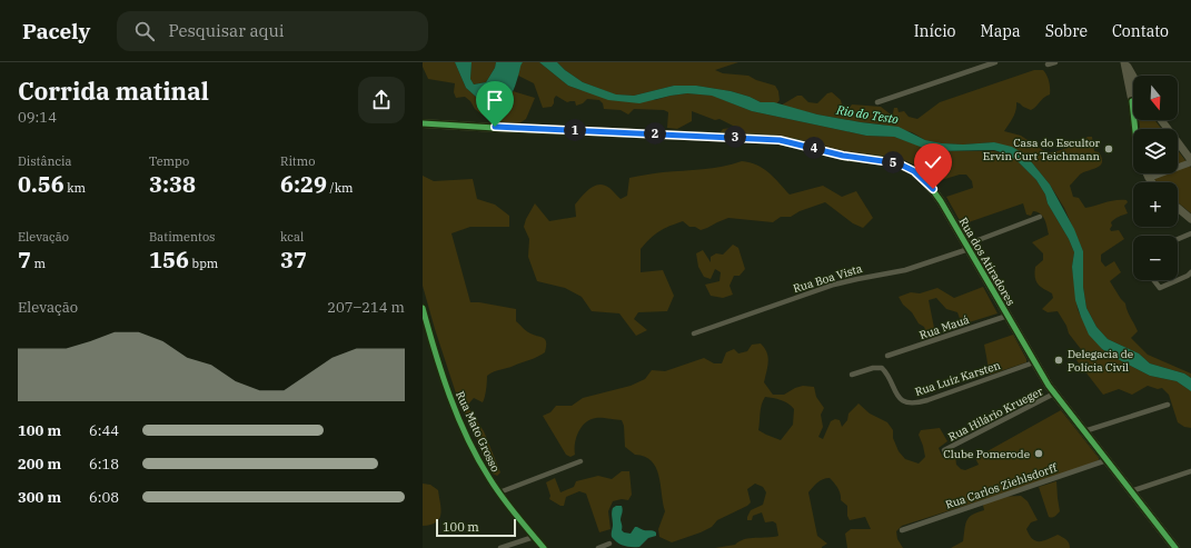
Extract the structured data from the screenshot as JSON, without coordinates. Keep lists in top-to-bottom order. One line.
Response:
{"streets":{"main road":["Rua dos Atiradores"],"street":["Rua Boa Vista","Rua Mauá","Rua Luiz Karsten","Rua Hilário Krueger","Rua Mato Grosso","Rua Carlos Ziehlsdorff"]},"crossings":[["Rua dos Atiradores","Rua Boa Vista"],["Rua dos Atiradores","Rua Mauá"],["Rua dos Atiradores","Rua Luiz Karsten"],["Rua dos Atiradores","Rua Hilário Krueger"],["Rua dos Atiradores","Rua Carlos Ziehlsdorff"]],"water":["Rio do Testo"],"places":["Casa do Escultor Ervin Curt Teichmann","Delegacia de Polícia Civil","Clube Pomerode"],"scale_bar":"100 m","north":"bottom","page":{"header":"Pacely","search":"Pesquisar aqui","nav":["Início","Mapa","Sobre","Contato"],"heading":["Corrida matinal","09:14"],"map_buttons":["+","−"],"pins":["1","2","3","4","5"],"stats":[["Distância","0.56 km"],["Tempo","3:38"],["Ritmo","6:29 /km"],["Elevação","7 m"],["Batimentos","156 bpm"],["kcal","37"]],"chart":["Elevação","207–214 m"],"list":[{"name":"100 m","note":"6:44"},{"name":"200 m","note":"6:18"},{"name":"300 m","note":"6:08"}],"scale":"100 m"}}
